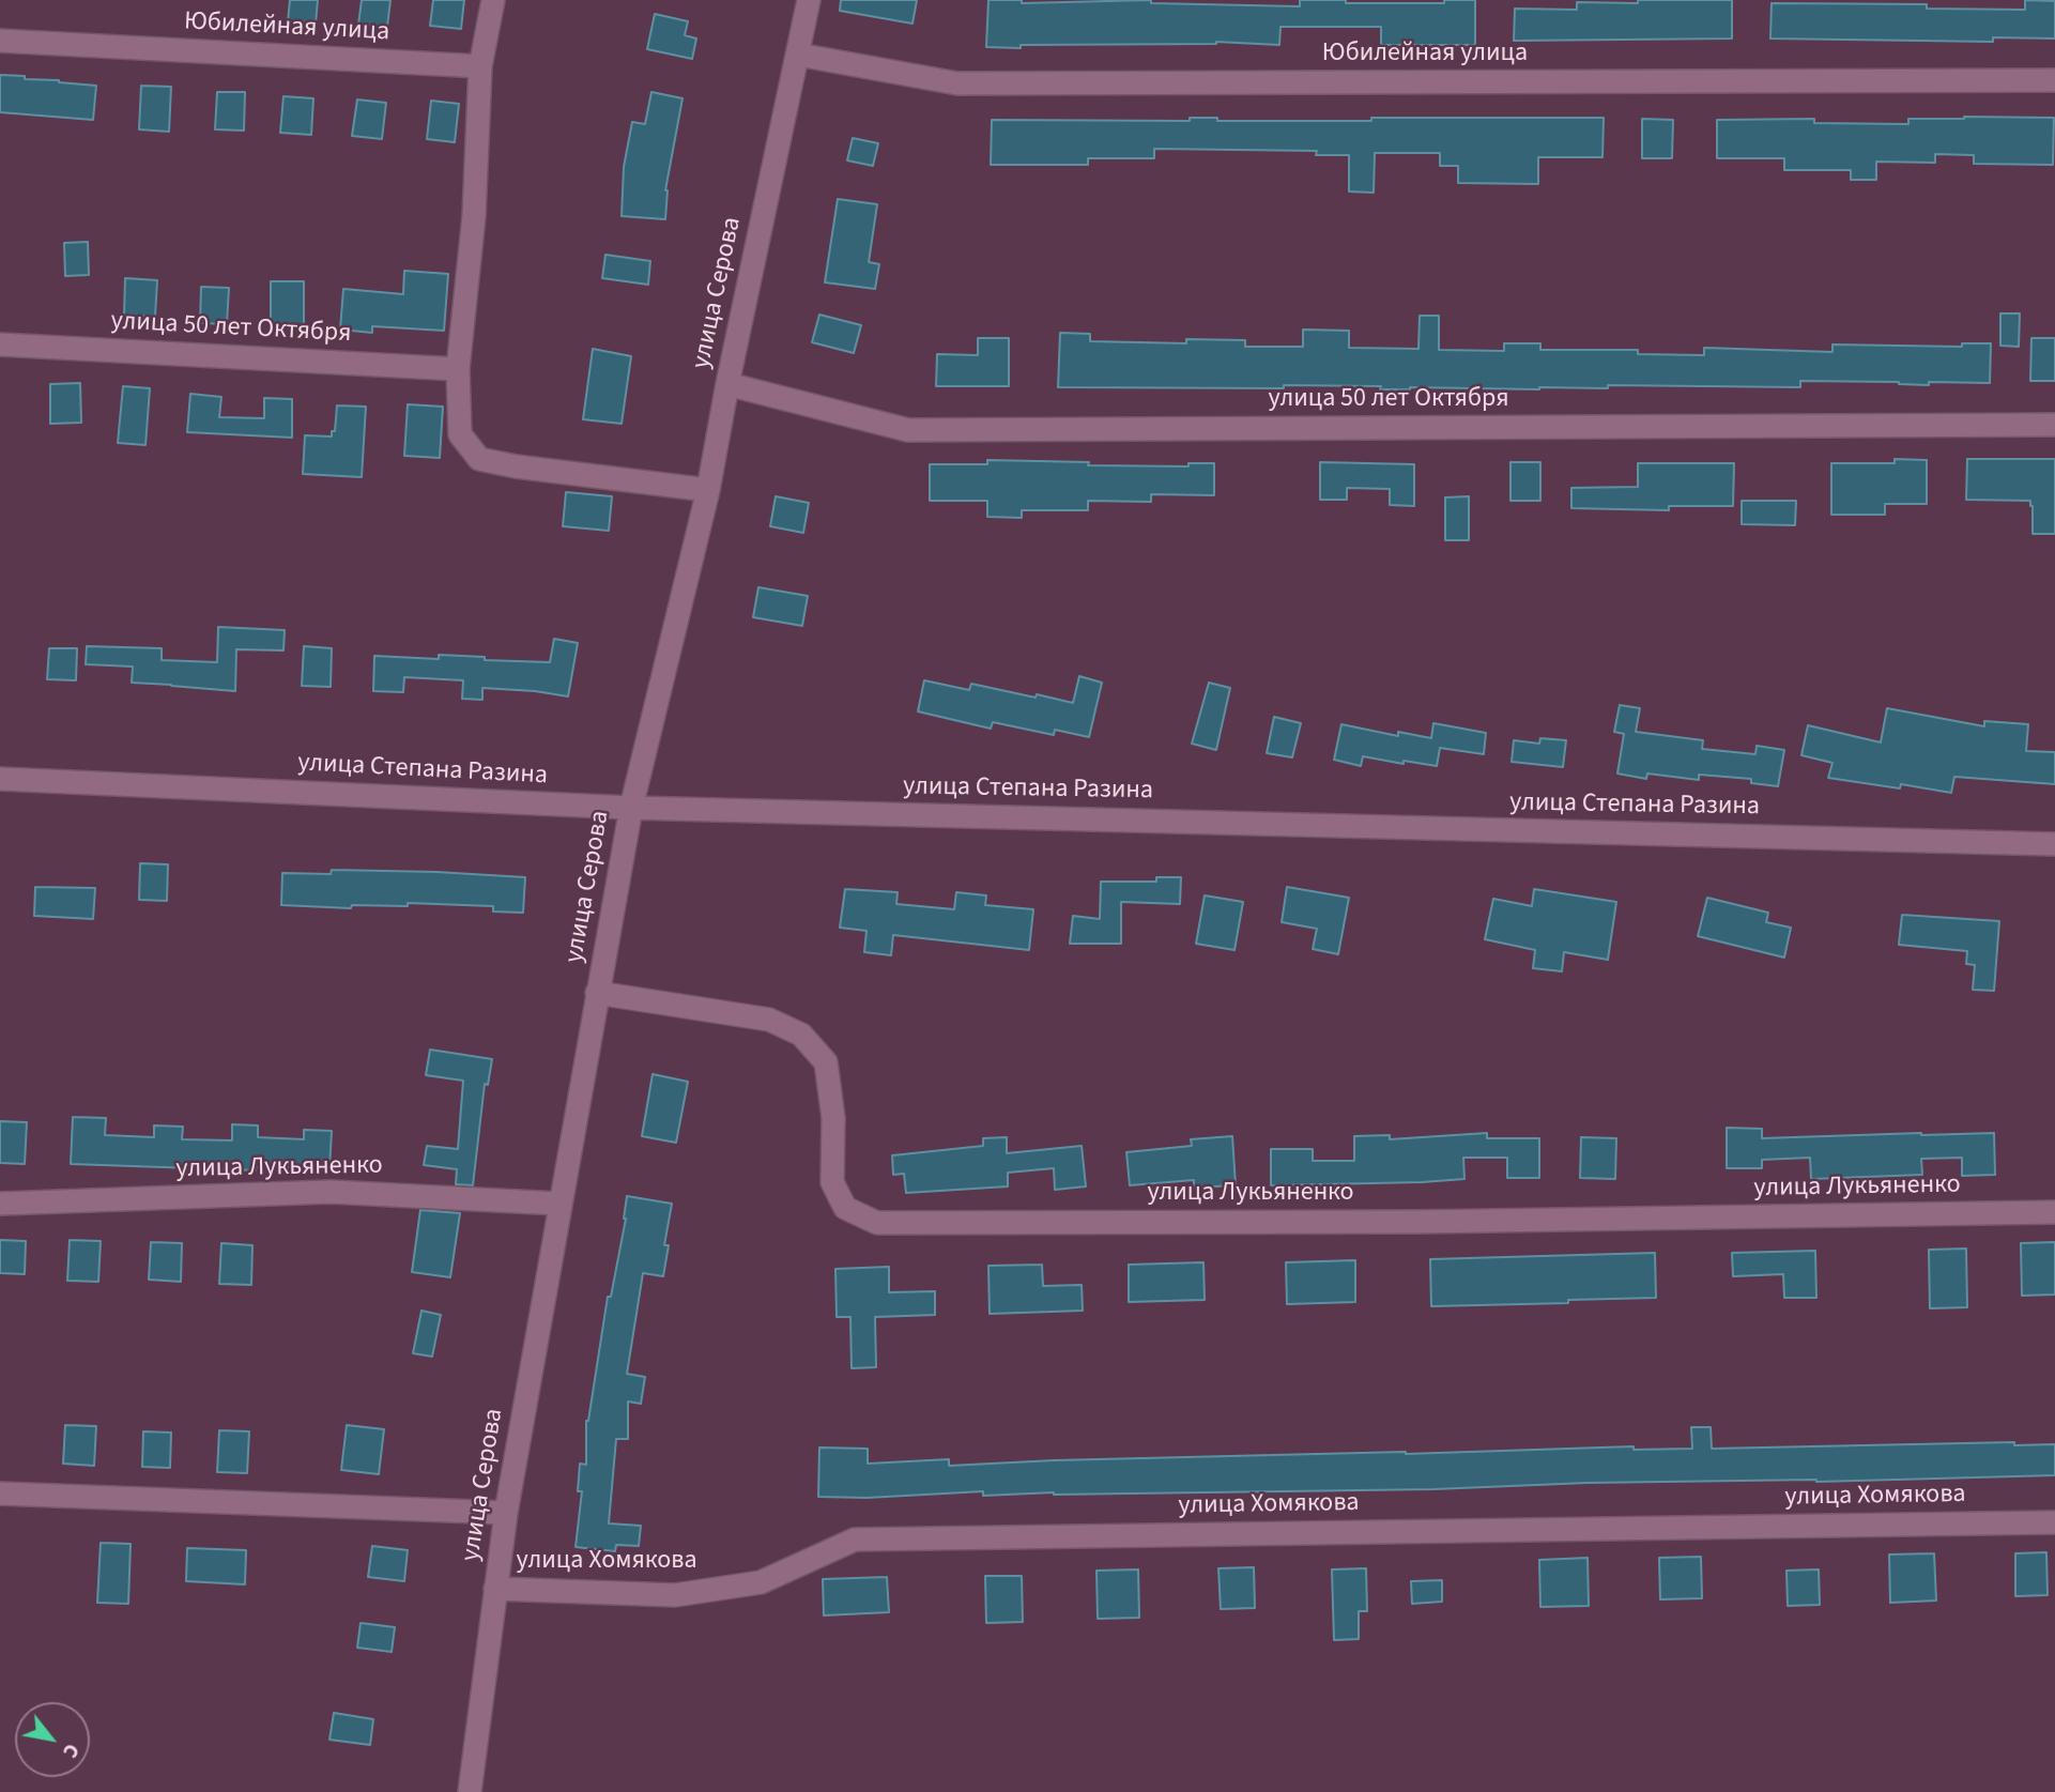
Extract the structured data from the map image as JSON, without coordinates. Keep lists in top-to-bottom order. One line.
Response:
{"streets":{"street":["Юбилейная улица","улица Серова","улица 50 лет Октября","улица Степана Разина","улица Лукьяненко","улица Хомякова"]},"crossings":[["Юбилейная улица","улица Серова"],["улица Серова","улица 50 лет Октября"],["улица Серова","улица Степана Разина"],["улица Серова","улица Лукьяненко"],["улица Серова","улица Хомякова"]],"north":"bottom right"}
